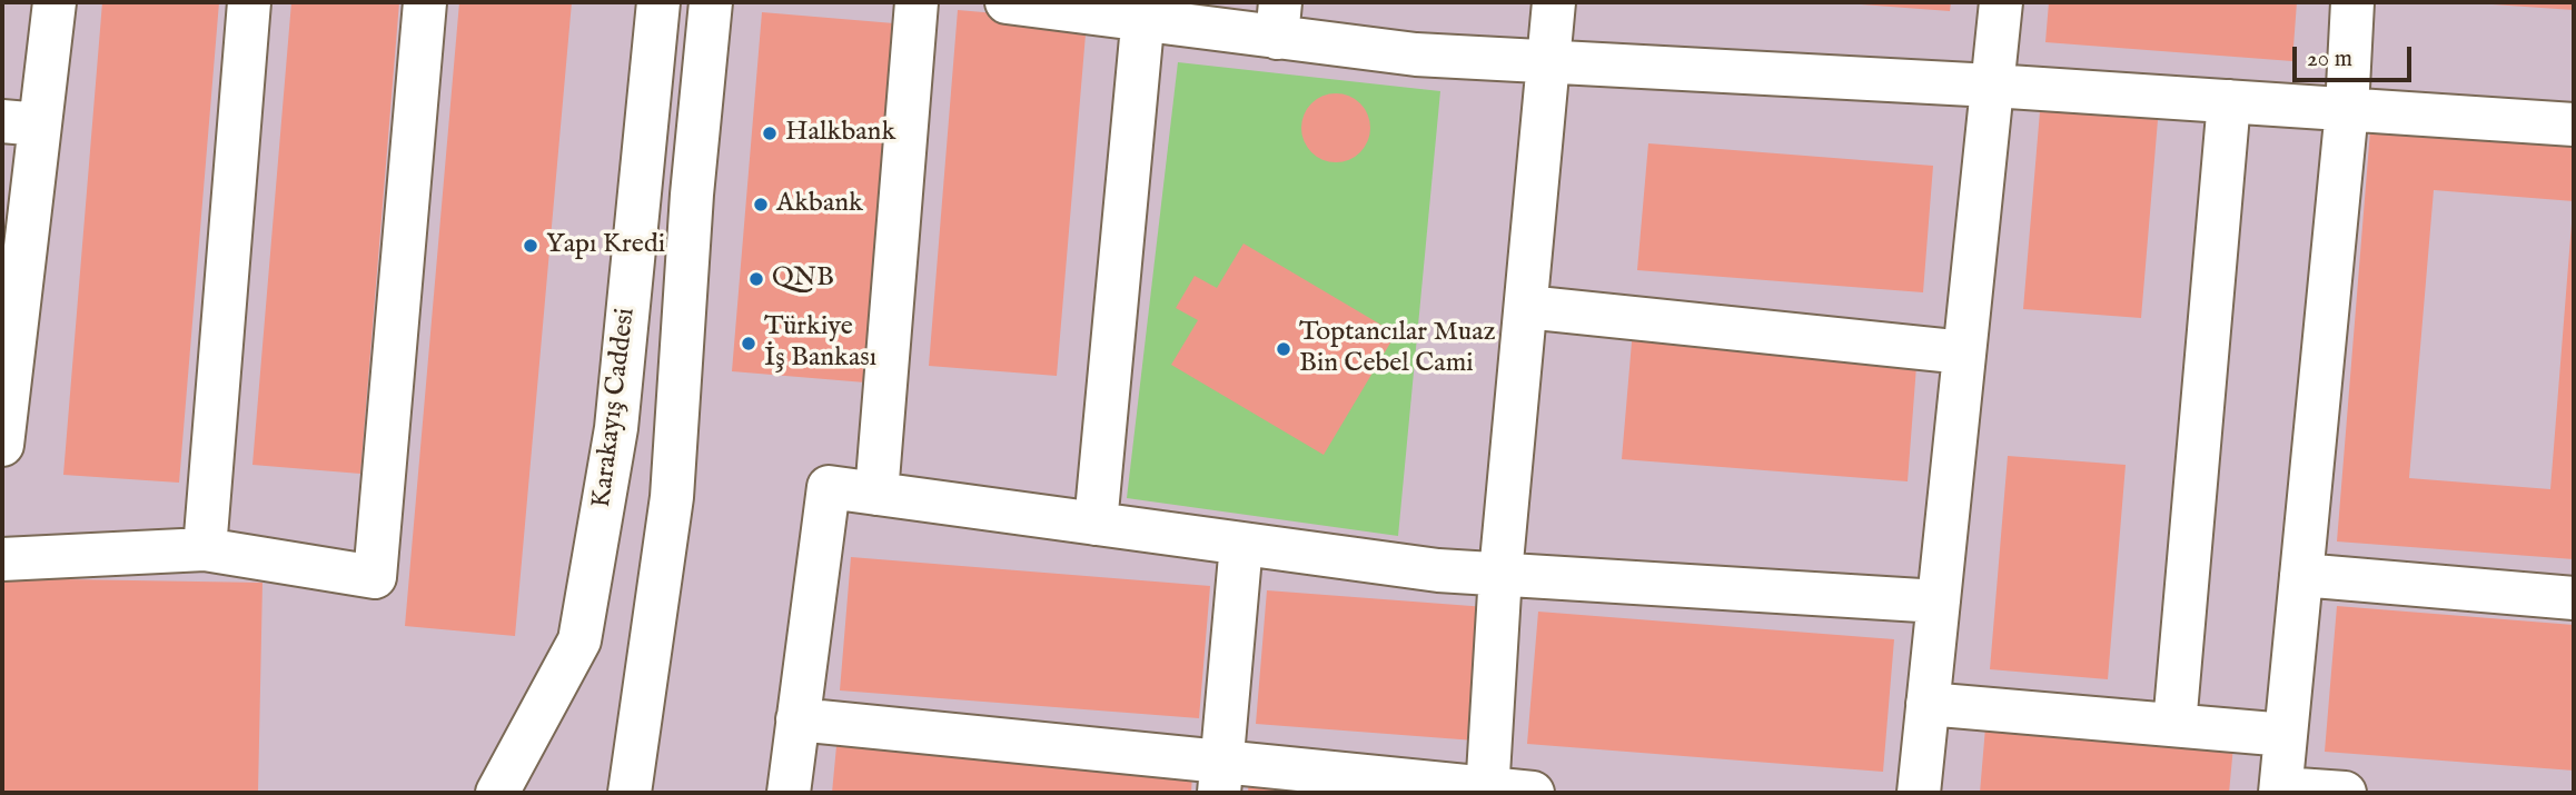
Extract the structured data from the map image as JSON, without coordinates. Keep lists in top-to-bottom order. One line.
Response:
{"streets":{"street":["Karakayış Caddesi"]},"places":["Halkbank","Akbank","Yapı Kredi","QNB","Türkiye İş Bankası","Toptancılar Muaz Bin Cebel Cami"],"scale_bar":"20 m"}
